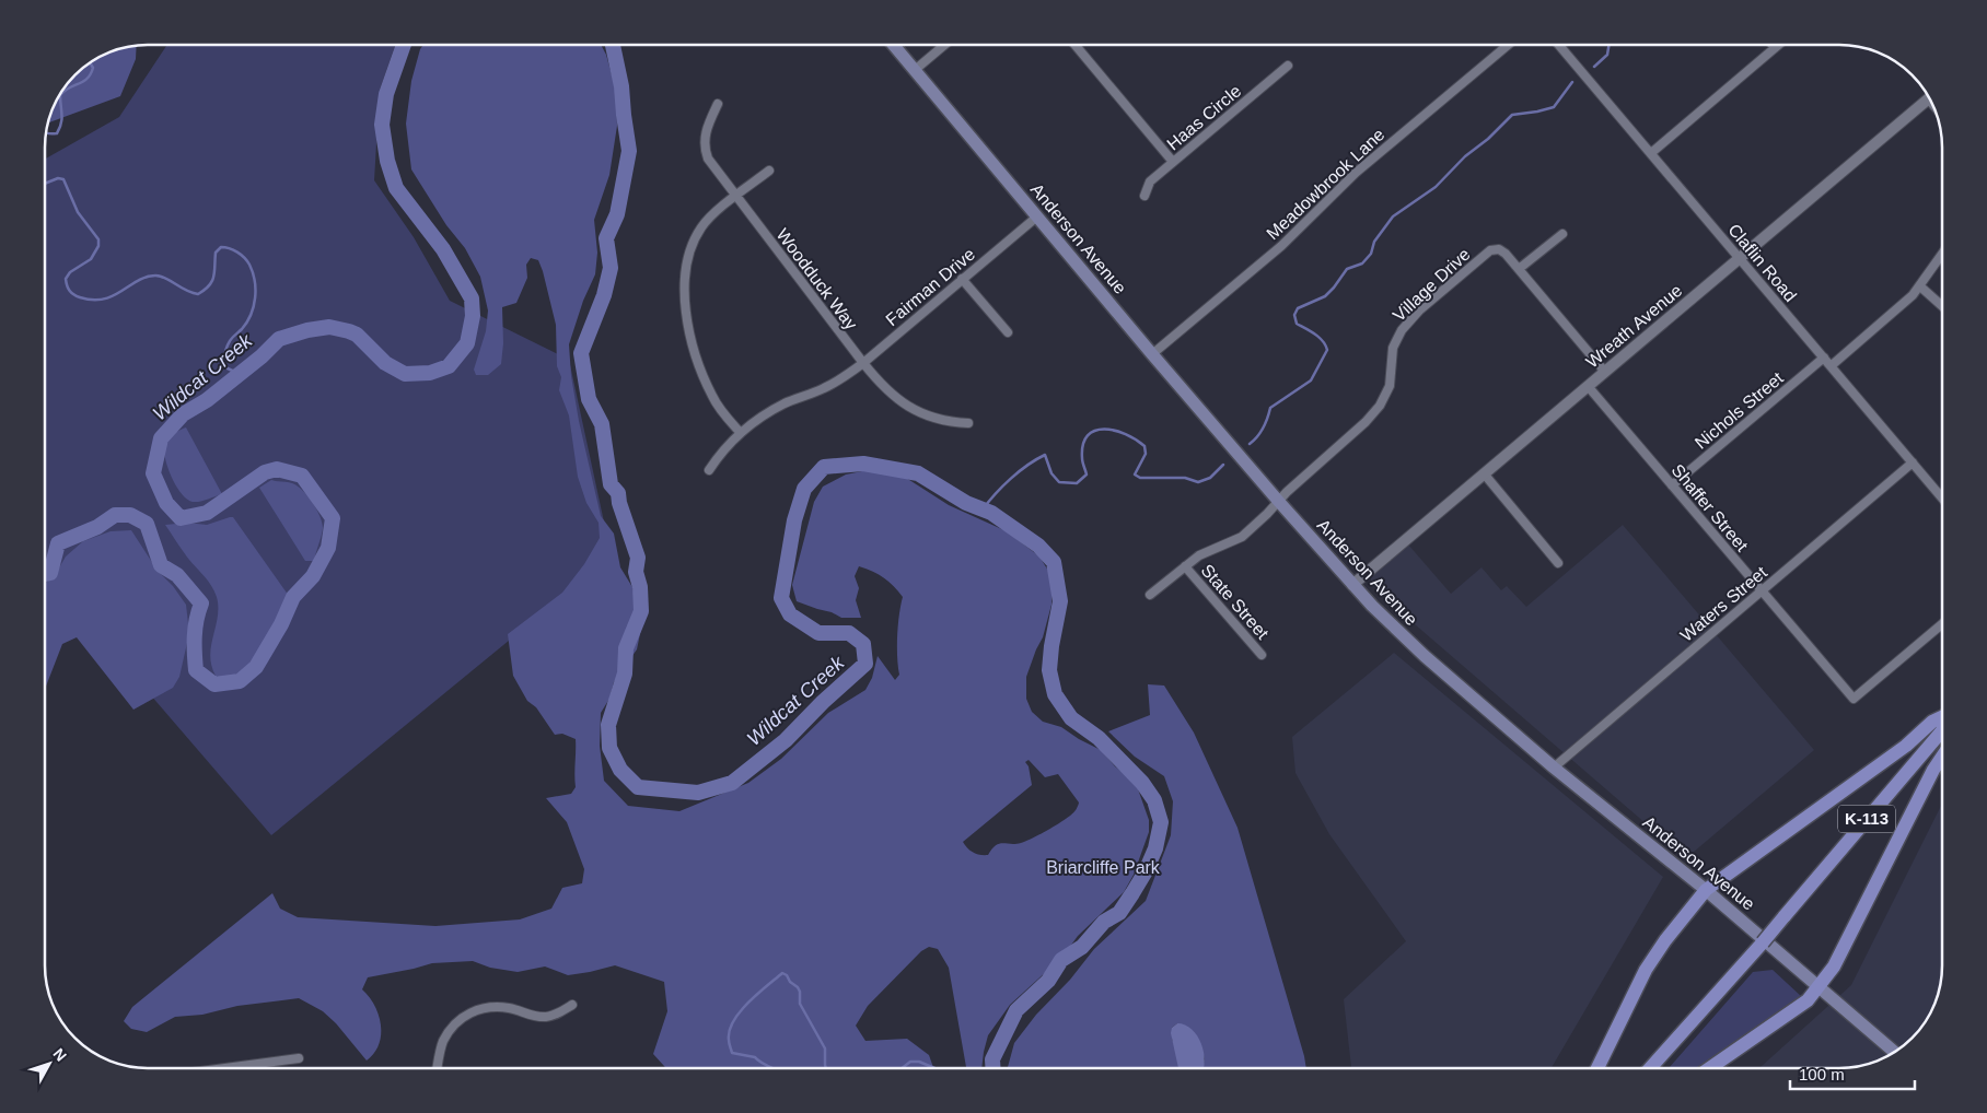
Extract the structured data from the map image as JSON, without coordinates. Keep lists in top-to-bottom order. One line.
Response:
{"streets":{"main road":["Anderson Avenue","K-113"],"street":["Haas Circle","Meadowbrook Lane","Claflin Road","Woodduck Way","Village Drive","Fairman Drive","Wreath Avenue","Nichols Street","Shaffer Street","State Street","Waters Street"]},"crossings":[["Meadowbrook Lane","Anderson Avenue"],["Anderson Avenue","Village Drive"],["Anderson Avenue","Fairman Drive"],["Anderson Avenue","Wreath Avenue"],["Anderson Avenue","Waters Street"],["Claflin Road","Wreath Avenue"],["Claflin Road","Nichols Street"],["Claflin Road","Waters Street"],["Woodduck Way","Fairman Drive"],["Village Drive","Wreath Avenue"],["Village Drive","State Street"],["Wreath Avenue","Shaffer Street"],["Nichols Street","Shaffer Street"],["Shaffer Street","Waters Street"]],"water":["Wildcat Creek"],"parks":["Briarcliffe Park"],"scale_bar":"100 m","north":"top right"}
